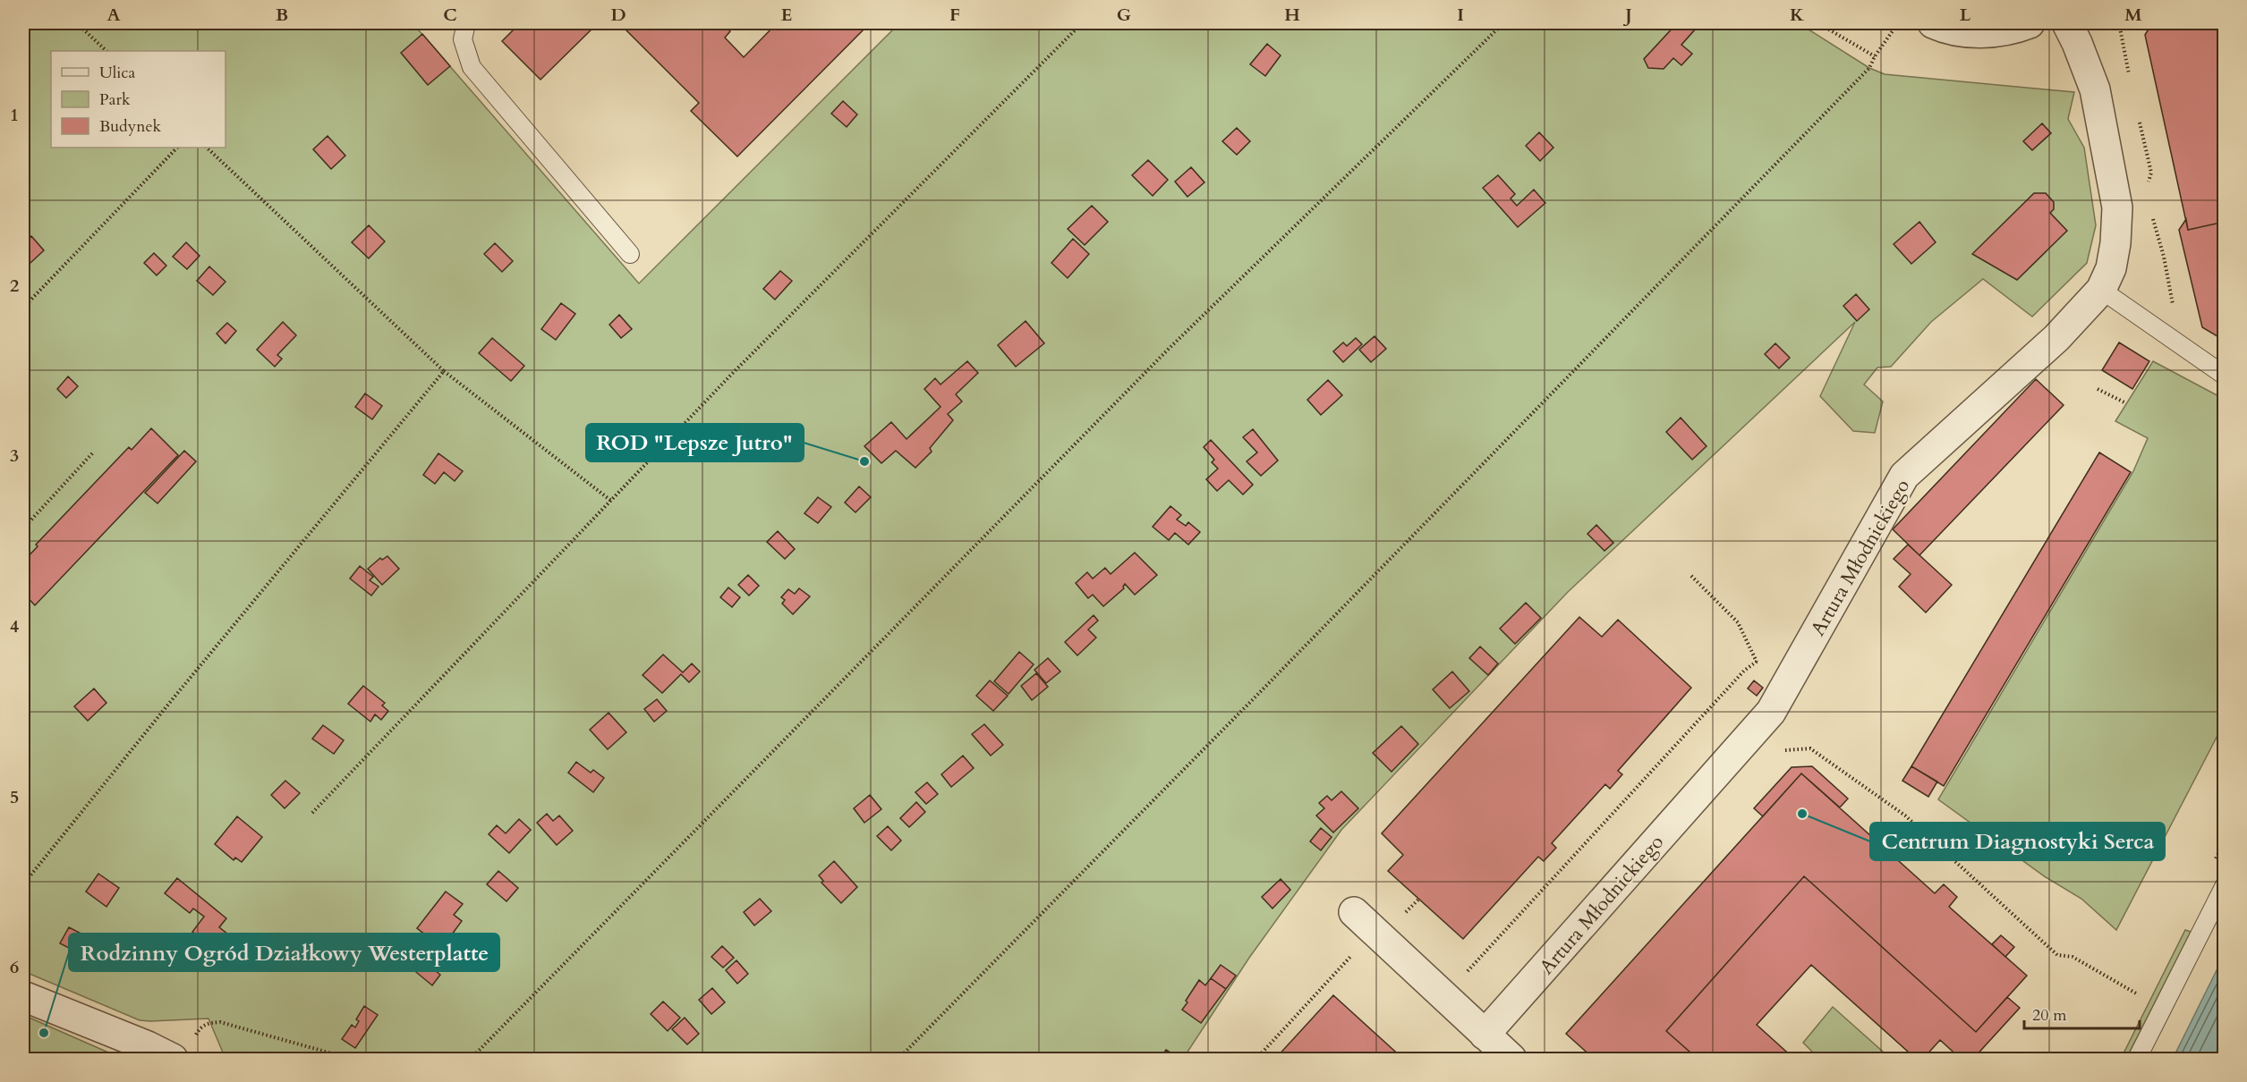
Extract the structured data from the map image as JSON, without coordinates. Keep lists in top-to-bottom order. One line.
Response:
{"streets":{"street":["Artura Młodnickiego"]},"places":["ROD \"Lepsze Jutro\"","Centrum Diagnostyki Serca","Rodzinny Ogród Działkowy Westerplatte"],"legend":["Ulica","Park","Budynek"],"scale_bar":"20 m","grid":{"columns":["A","B","C","D","E","F","G","H","I","J","K","L","M"],"rows":["1","2","3","4","5","6"]}}
